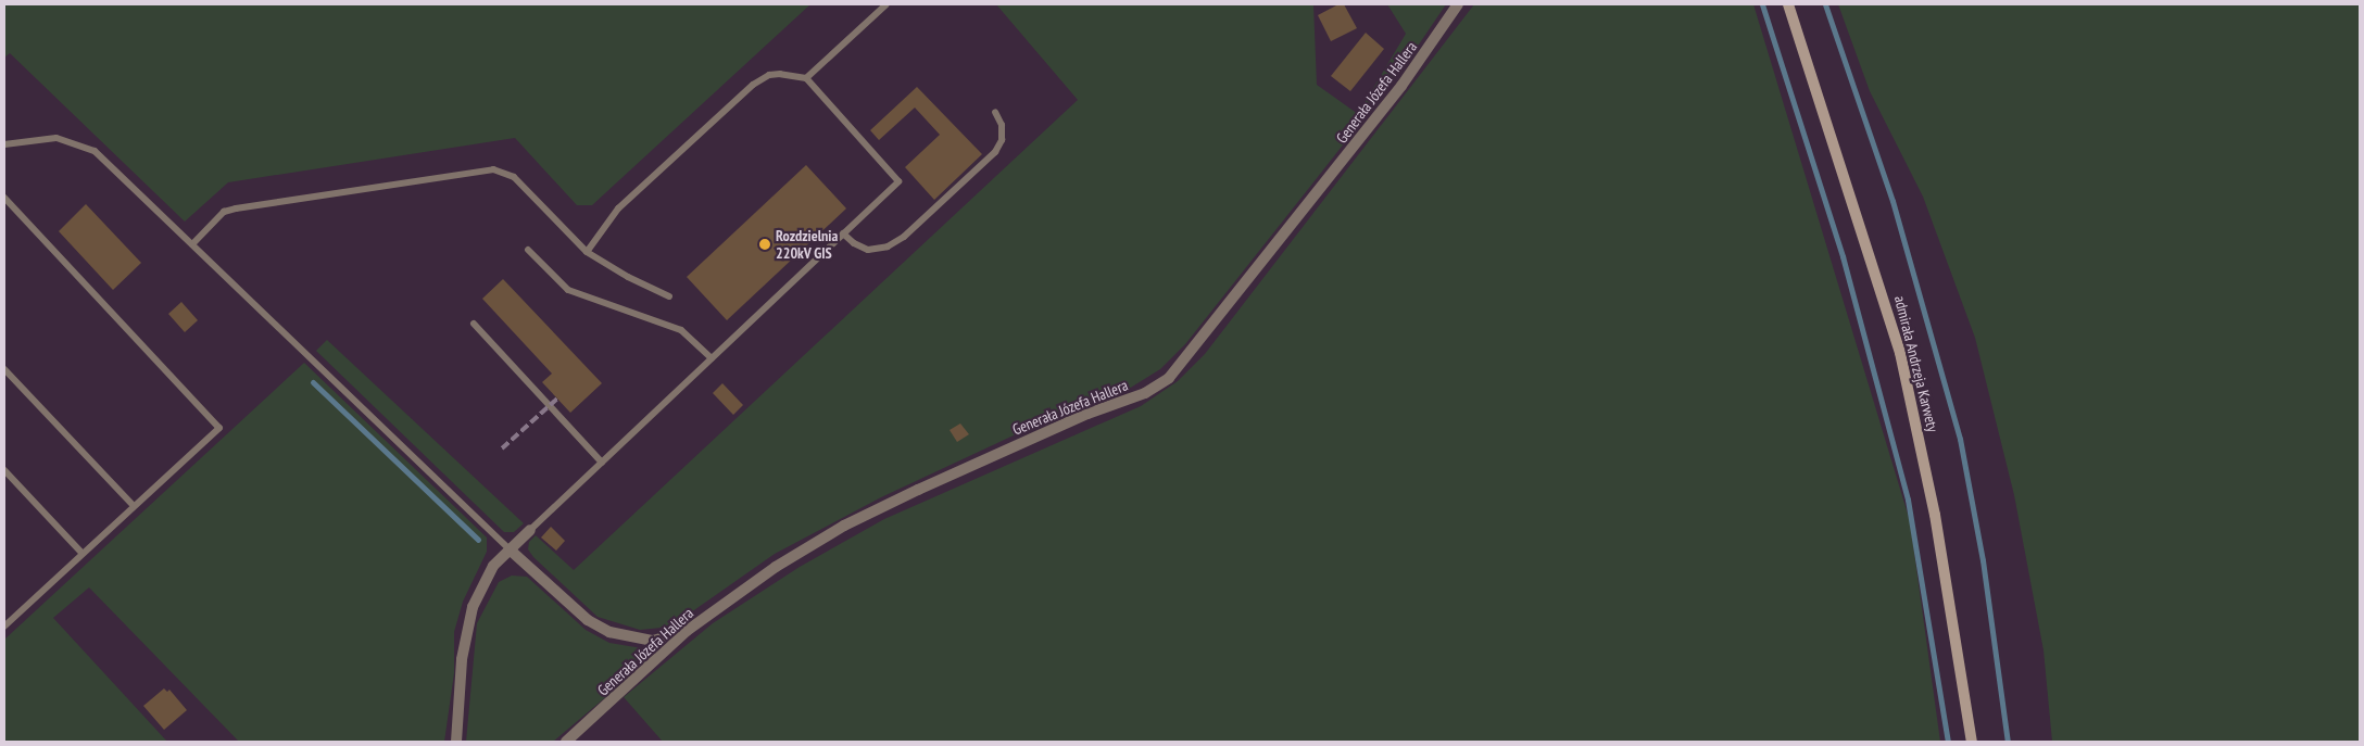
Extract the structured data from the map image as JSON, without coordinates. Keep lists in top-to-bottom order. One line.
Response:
{"streets":{"main road":["admirała Andrzeja Karwety"],"street":["Generała Józefa Hallera"]},"places":["Rozdzielnia 220kV GIS"]}
